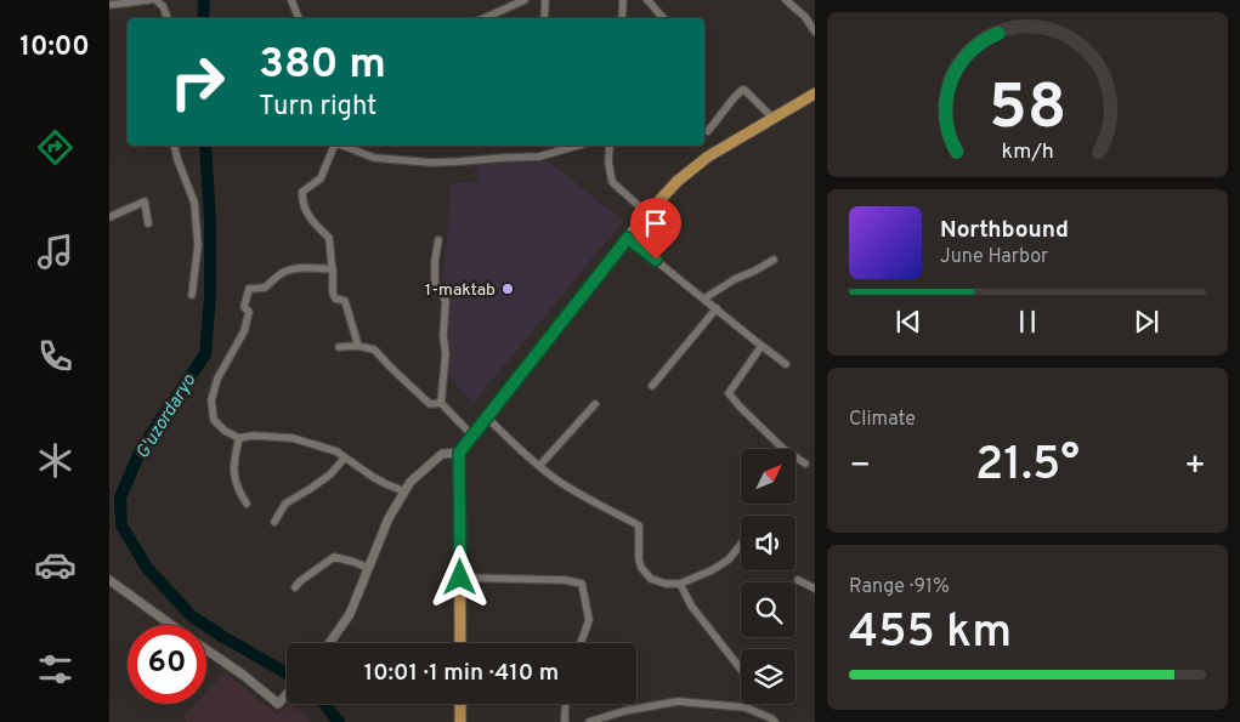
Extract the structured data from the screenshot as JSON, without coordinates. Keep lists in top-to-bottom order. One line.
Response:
{"water":["G'uzordaryo"],"places":["1-maktab"],"north":"top right","page":{"tabs":"10:00","turn":["380 m","Turn right"],"song":["Northbound","June Harbor"],"tile":["Climate",["Range · 91%","455 km"]],"heat":["−","21.5°","+"],"limit":"60","trip":"10:01 · 1 min · 410 m","gauge":["58","km/h"]}}
